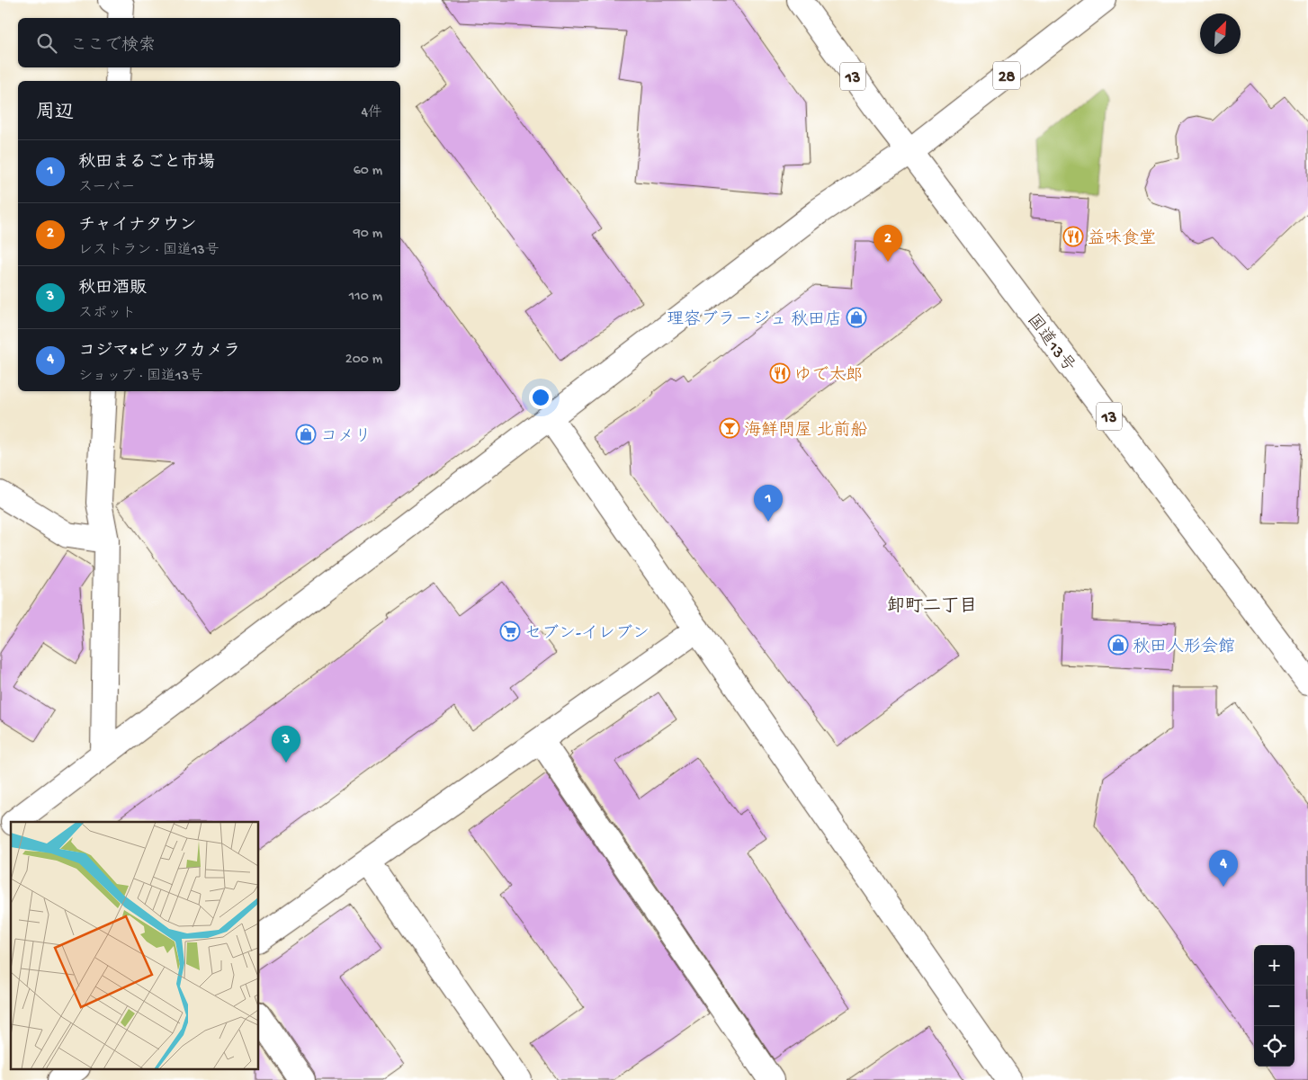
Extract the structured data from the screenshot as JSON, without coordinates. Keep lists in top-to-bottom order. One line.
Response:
{"streets":{"main road":["28","13","国道13号"]},"crossings":[["28","国道13号"]],"districts":["卸町二丁目"],"places":{"restaurant":["益味食堂","ゆで太郎"],"shop":["理容ブラージュ 秋田店","コメリ","秋田人形会館"],"bar":["海鮮問屋 北前船"],"supermarket":["セブン-イレブン"]},"north":"top right","page":{"search":"ここで検索","heading":["周辺","4件"],"list":[{"mark":"1","name":"秋田まるごと市場","note":"スーパー","value":"60 m"},{"mark":"2","name":"チャイナタウン","note":"レストラン · 国道13号","value":"90 m"},{"mark":"3","name":"秋田酒販","note":"スポット","value":"110 m"},{"mark":"4","name":"コジマ×ビックカメラ","note":"ショップ · 国道13号","value":"200 m"}],"pins":["2","1","3","4"],"map_buttons":["+","−"]}}
